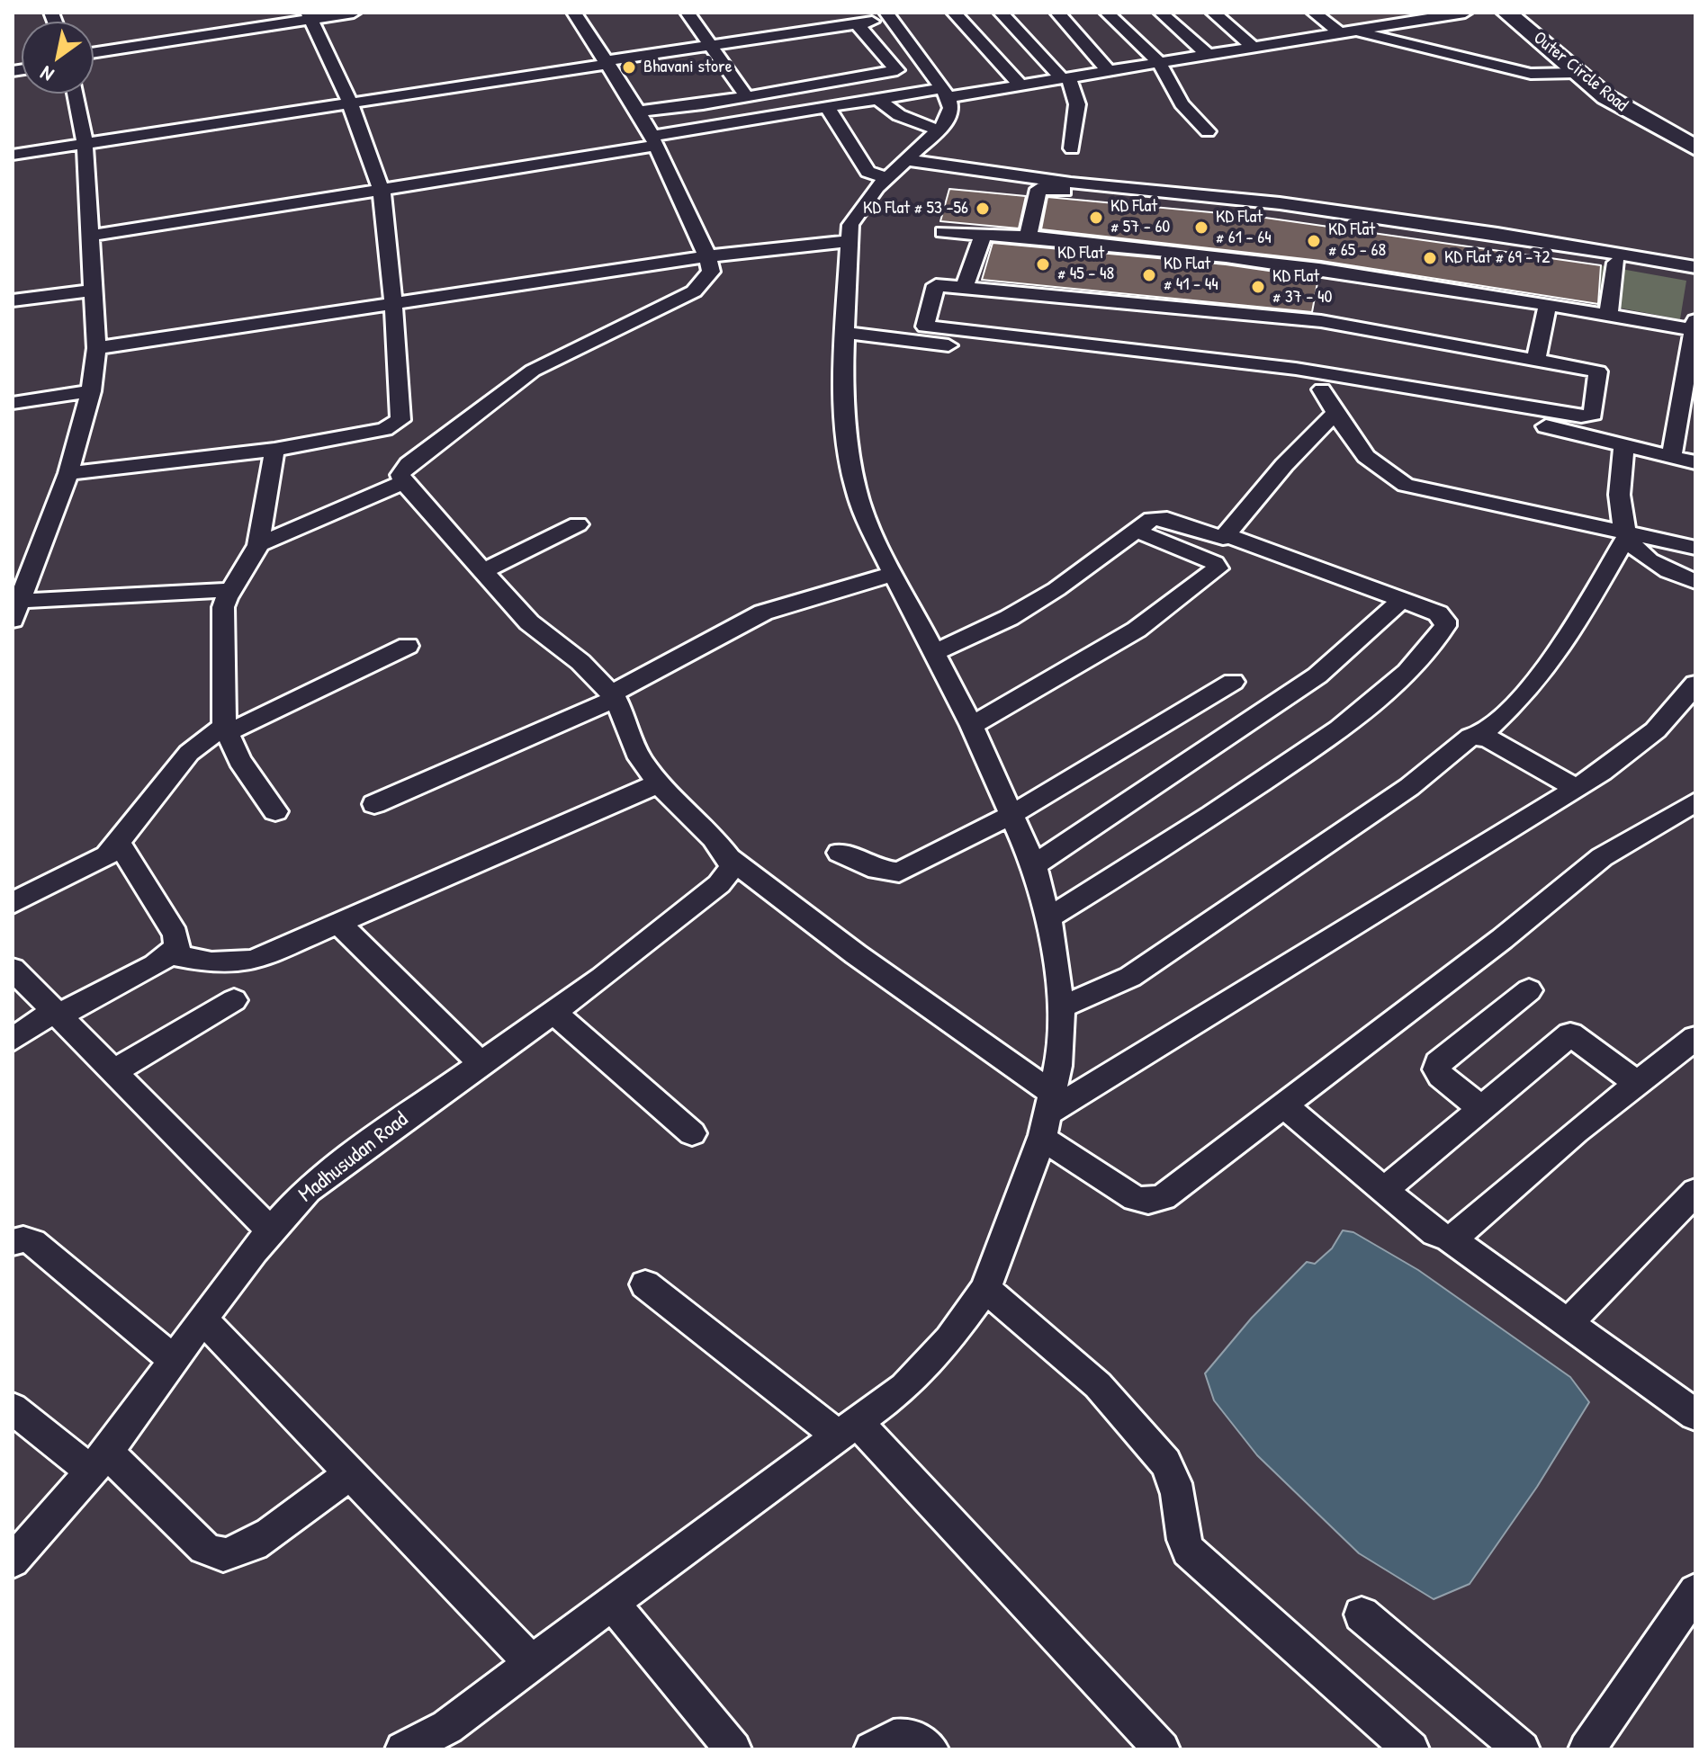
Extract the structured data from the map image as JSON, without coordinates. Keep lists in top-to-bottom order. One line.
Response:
{"streets":{"main road":["Outer Circle Road"],"street":["Madhusudan Road"]},"places":["Bhavani store","KD Flat # 53 -56","KD Flat # 57 - 60","KD Flat # 61 - 64","KD Flat # 65 - 68","KD Flat # 69 -72","KD Flat # 45 - 48","KD Flat # 41 - 44","KD Flat # 37 - 40"],"north":"bottom left"}
